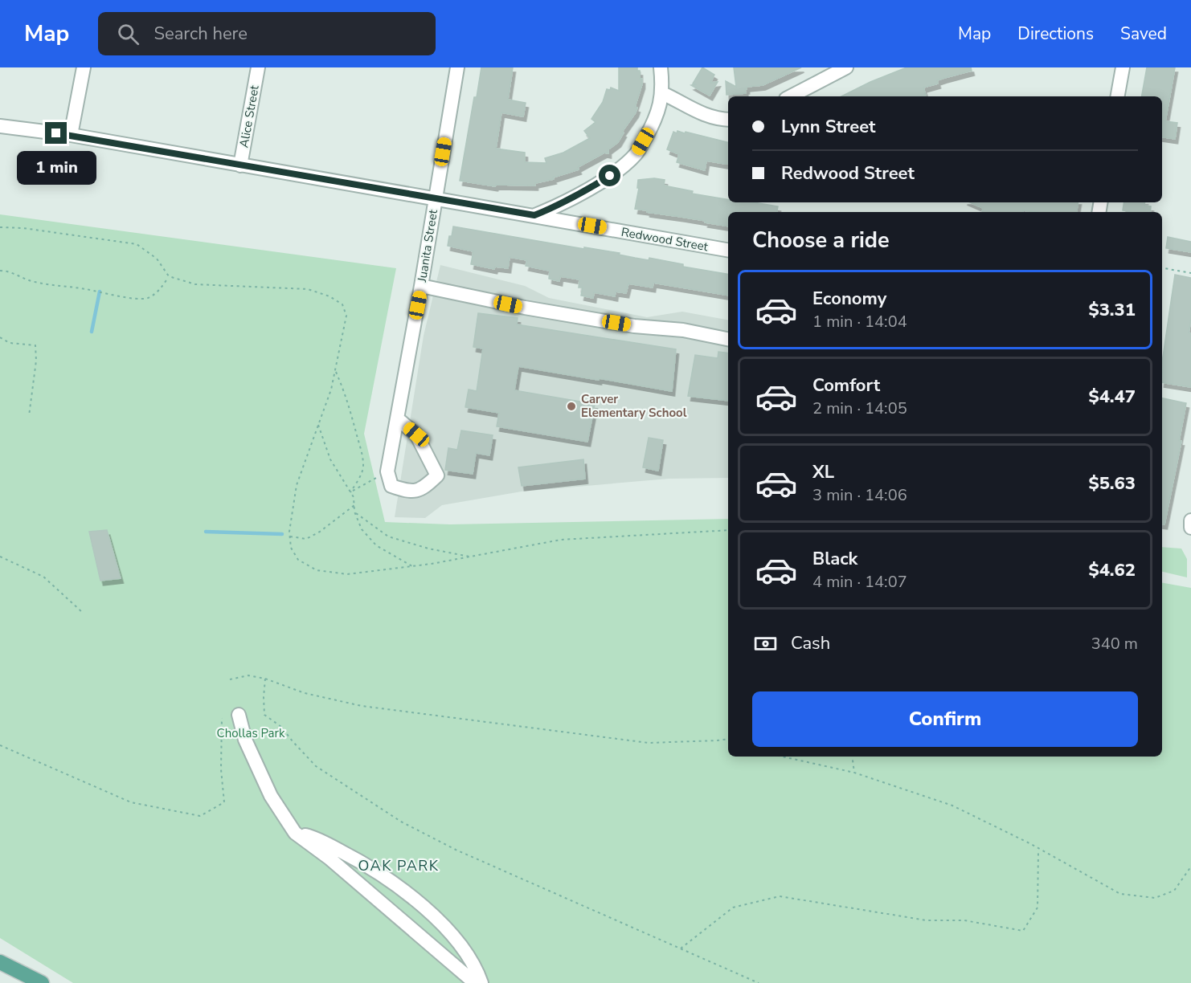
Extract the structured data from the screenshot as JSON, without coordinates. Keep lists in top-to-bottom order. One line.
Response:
{"streets":{"street":["Alice Street","Redwood Street","Juanita Street"]},"crossings":[["Alice Street","Redwood Street"],["Redwood Street","Juanita Street"]],"districts":["OAK PARK"],"parks":["Chollas Park"],"places":["Carver Elementary School"],"page":{"header":"Map","search":"Search here","nav":["Map","Directions","Saved"],"banner":["Lynn Street","Redwood Street"],"bubble":"1 min","heading":"Choose a ride","list":[{"name":"Economy","note":"1 min · 14:04","value":"$3.31"},{"name":"Comfort","note":"2 min · 14:05","value":"$4.47"},{"name":"XL","note":"3 min · 14:06","value":"$5.63"},{"name":"Black","note":"4 min · 14:07","value":"$4.62"}],"pay":["Cash","340 m"],"buttons":"Confirm"}}
